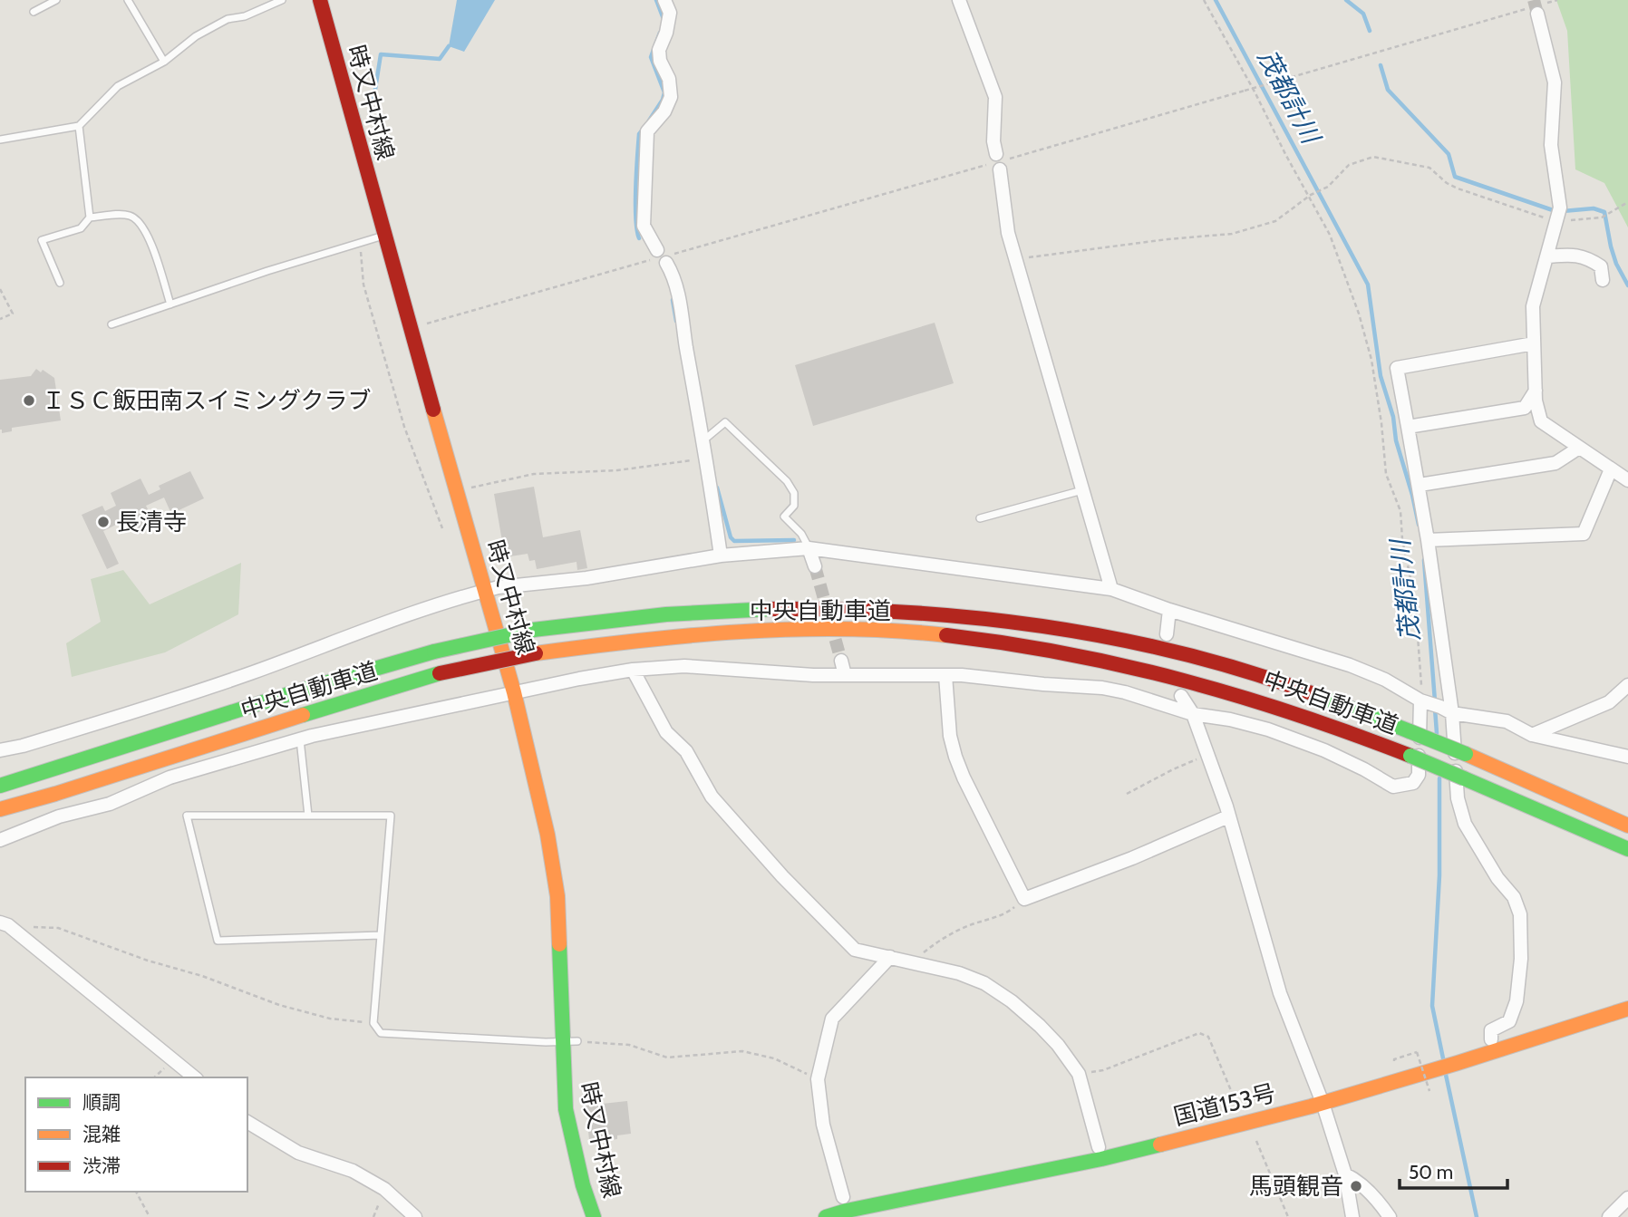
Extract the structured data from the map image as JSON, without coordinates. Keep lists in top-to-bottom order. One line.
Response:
{"streets":{"main road":["時又中村線","中央自動車道","国道153号"]},"water":["茂都計川"],"places":["ＩＳＣ飯田南スイミングクラブ","長清寺","馬頭観音"],"legend":["順調","混雑","渋滞"],"scale_bar":"50 m"}
